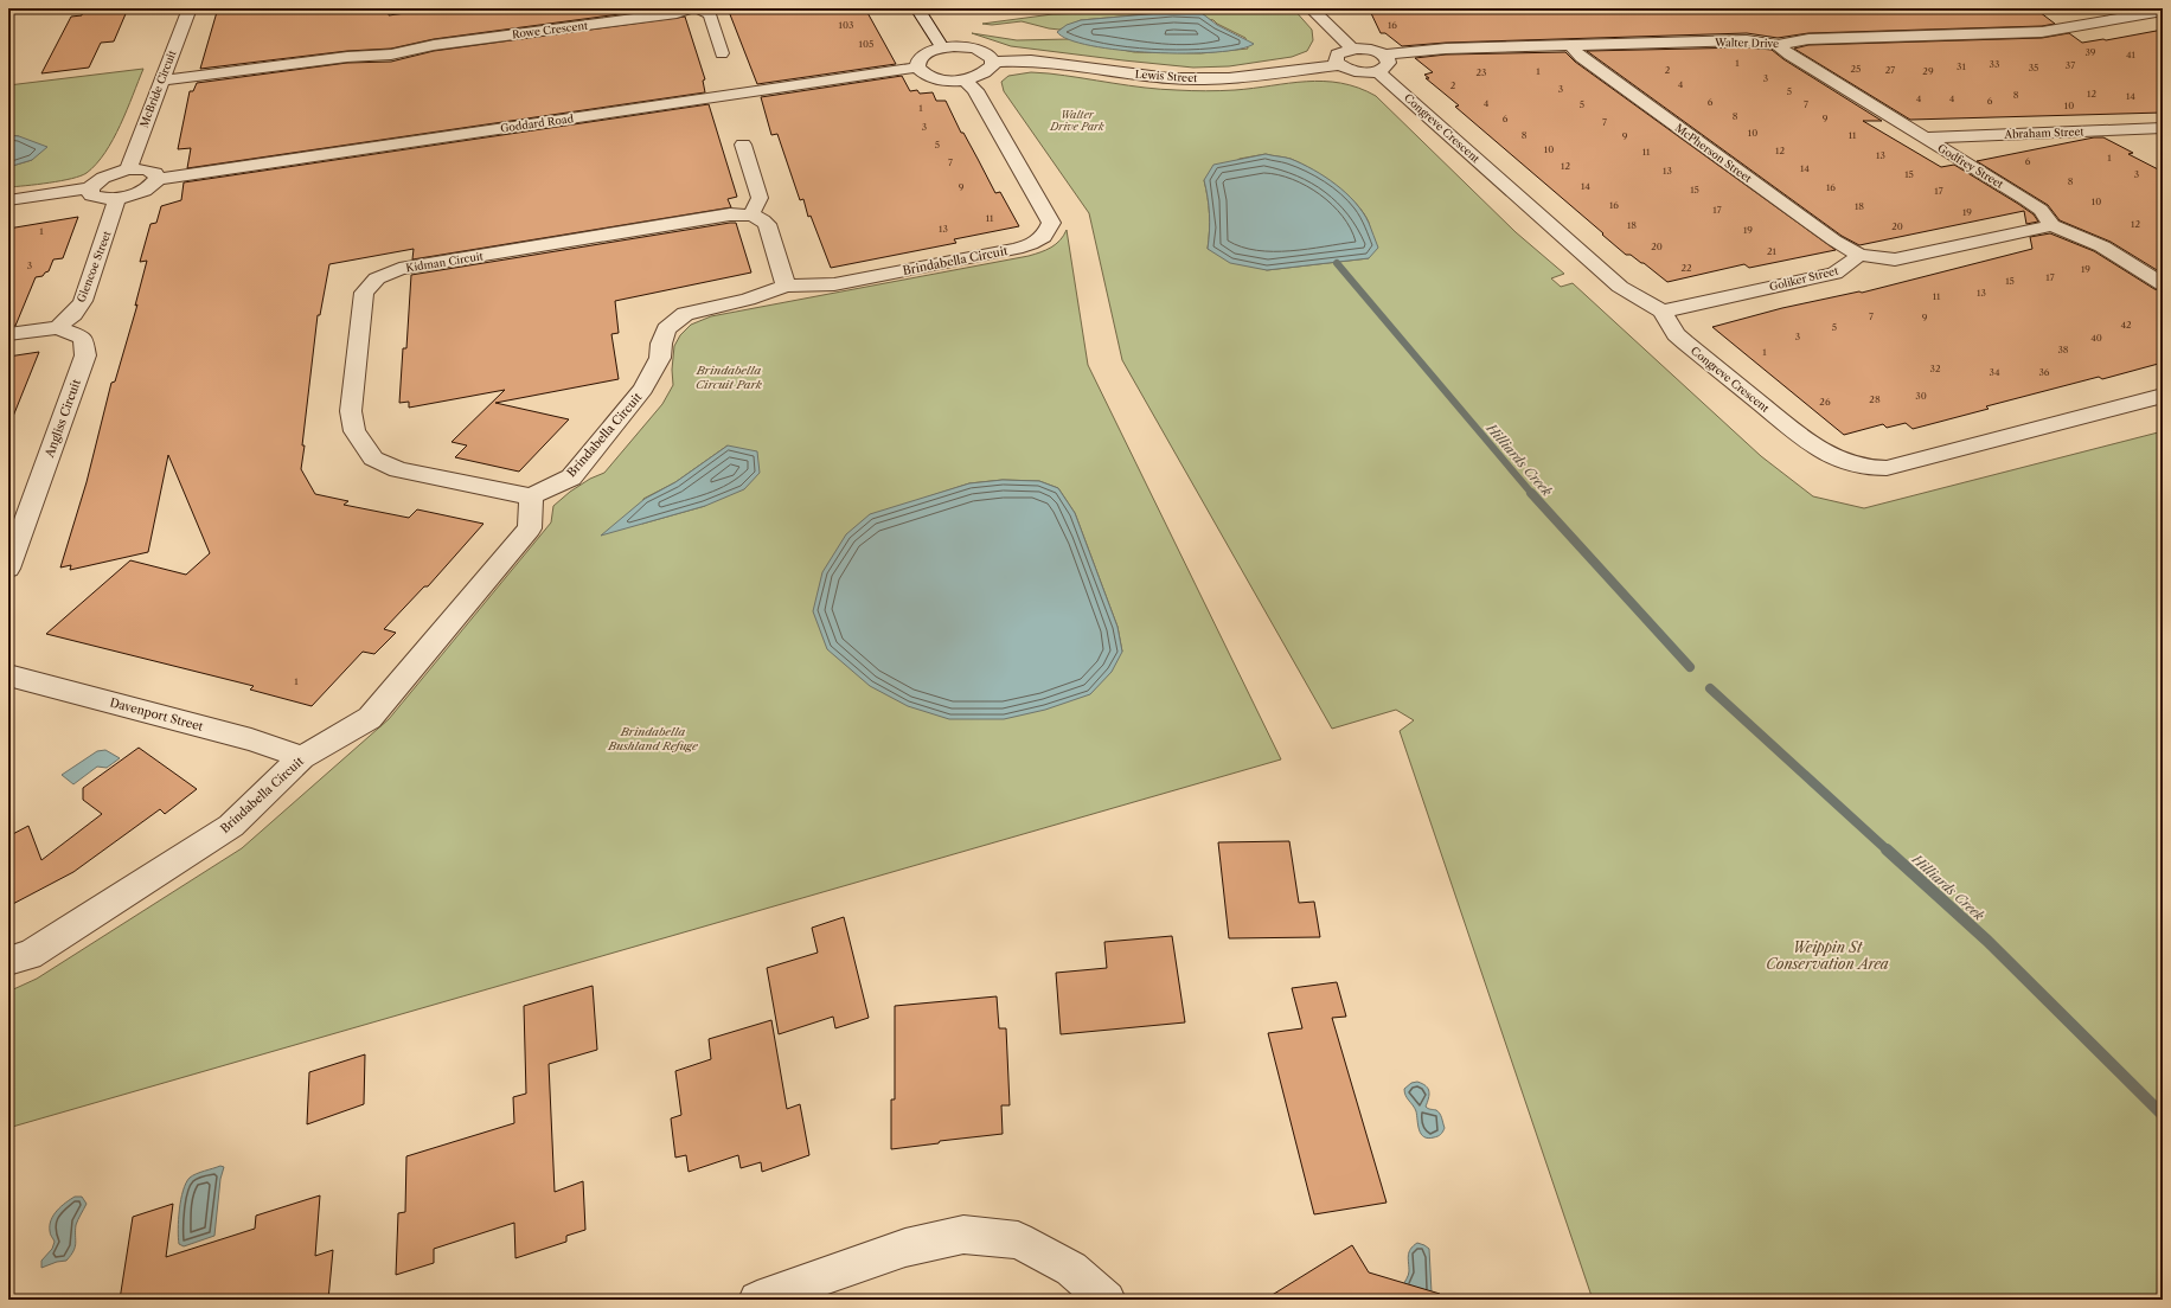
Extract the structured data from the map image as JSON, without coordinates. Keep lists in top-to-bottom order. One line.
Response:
{"streets":{"street":["Rowe Crescent","Walter Drive","Lewis Street","McBride Circuit","Goddard Road","Congreve Crescent","Abraham Street","McPherson Street","Godfrey Street","Brindabella Circuit","Kidman Circuit","Glencoe Street","Goliker Street","Angliss Circuit","Davenport Street"]},"crossings":[["Rowe Crescent","McBride Circuit"],["Walter Drive","Congreve Crescent"],["Walter Drive","McPherson Street"],["Walter Drive","Godfrey Street"],["Congreve Crescent","Goliker Street"],["Abraham Street","Godfrey Street"],["McPherson Street","Goliker Street"],["Brindabella Circuit","Kidman Circuit"],["Brindabella Circuit","Davenport Street"],["Glencoe Street","Angliss Circuit"]],"water":["Hilliards Creek"],"parks":["Walter Drive Park","Brindabella Circuit Park","Brindabella Bushland Refuge","Weippin St Conservation Area"],"house_numbers":["103","16","105","39","41","1","33","37","31","35","25","2","27","1","29","23","3","4","2","3","5","12","8","14","4","4","6","6","4","5","7","10","1","8","6","9","7","3","10","8","11","9","5","10","12","11","13","1","6","7","12","14","13","15","3","8","14","9","16","15","17","10","16","18","17","19","11","12","18","20","13","19","1","20","21","3","22","19","17","15","13","11","7","9","42","5","3","40","38","1","32","34","36","30","28","26","1"]}
